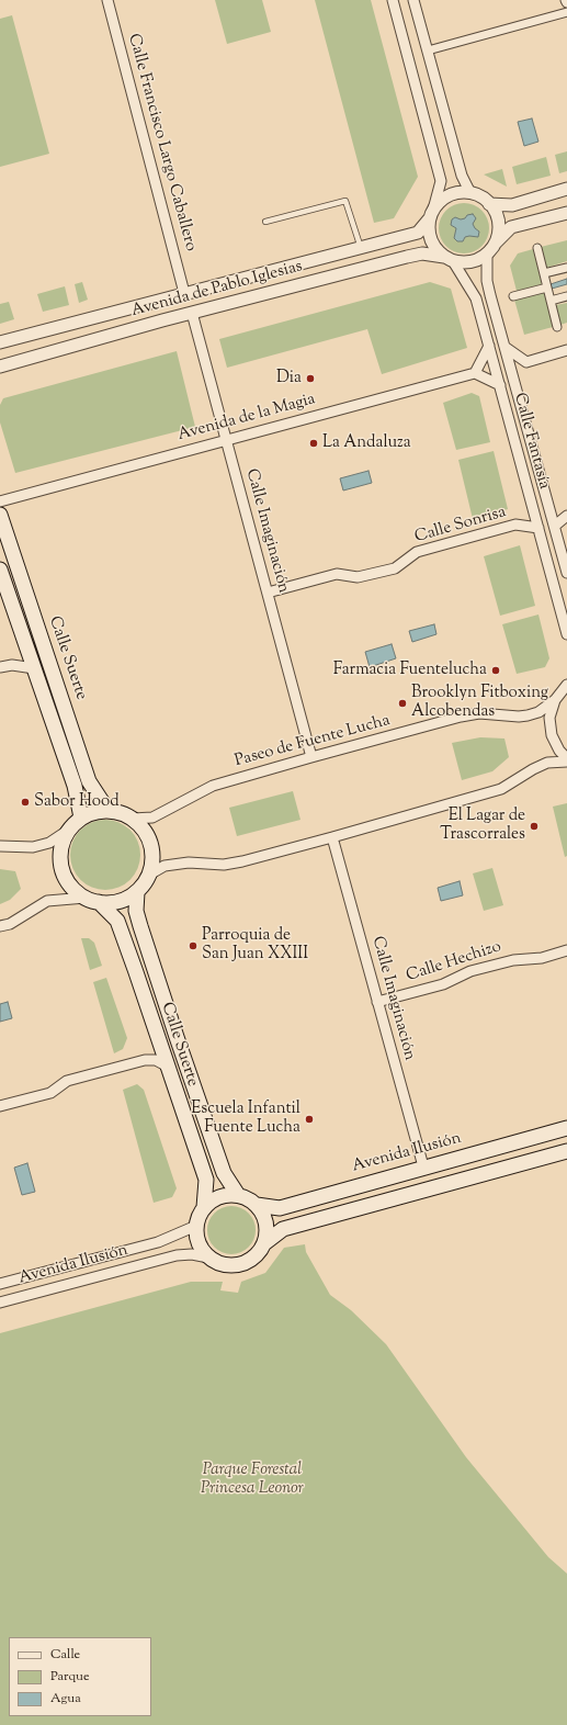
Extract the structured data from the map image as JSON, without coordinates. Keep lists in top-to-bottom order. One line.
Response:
{"streets":{"main road":["Calle Suerte","Avenida Ilusión"],"street":["Calle Francisco Largo Caballero","Avenida de Pablo Iglesias","Avenida de la Magia","Calle Fantasía","Calle Sonrisa","Calle Imaginación","Paseo de Fuente Lucha","Calle Hechizo"]},"crossings":[["Calle Francisco Largo Caballero","Avenida de Pablo Iglesias"],["Avenida de Pablo Iglesias","Calle Fantasía"],["Avenida de Pablo Iglesias","Calle Imaginación"],["Avenida de la Magia","Calle Imaginación"],["Calle Fantasía","Calle Sonrisa"],["Calle Sonrisa","Calle Imaginación"],["Calle Imaginación","Paseo de Fuente Lucha"],["Calle Imaginación","Calle Hechizo"],["Calle Imaginación","Avenida Ilusión"],["Calle Suerte","Paseo de Fuente Lucha"],["Calle Suerte","Avenida Ilusión"]],"parks":["Parque Forestal Princesa Leonor"],"places":["Dia","La Andaluza","Farmacia Fuentelucha","Brooklyn Fitboxing Alcobendas","Sabor Hood","El Lagar de Trascorrales","Parroquia de San Juan XXIII","Escuela Infantil Fuente Lucha"],"legend":["Calle","Parque","Agua"]}
